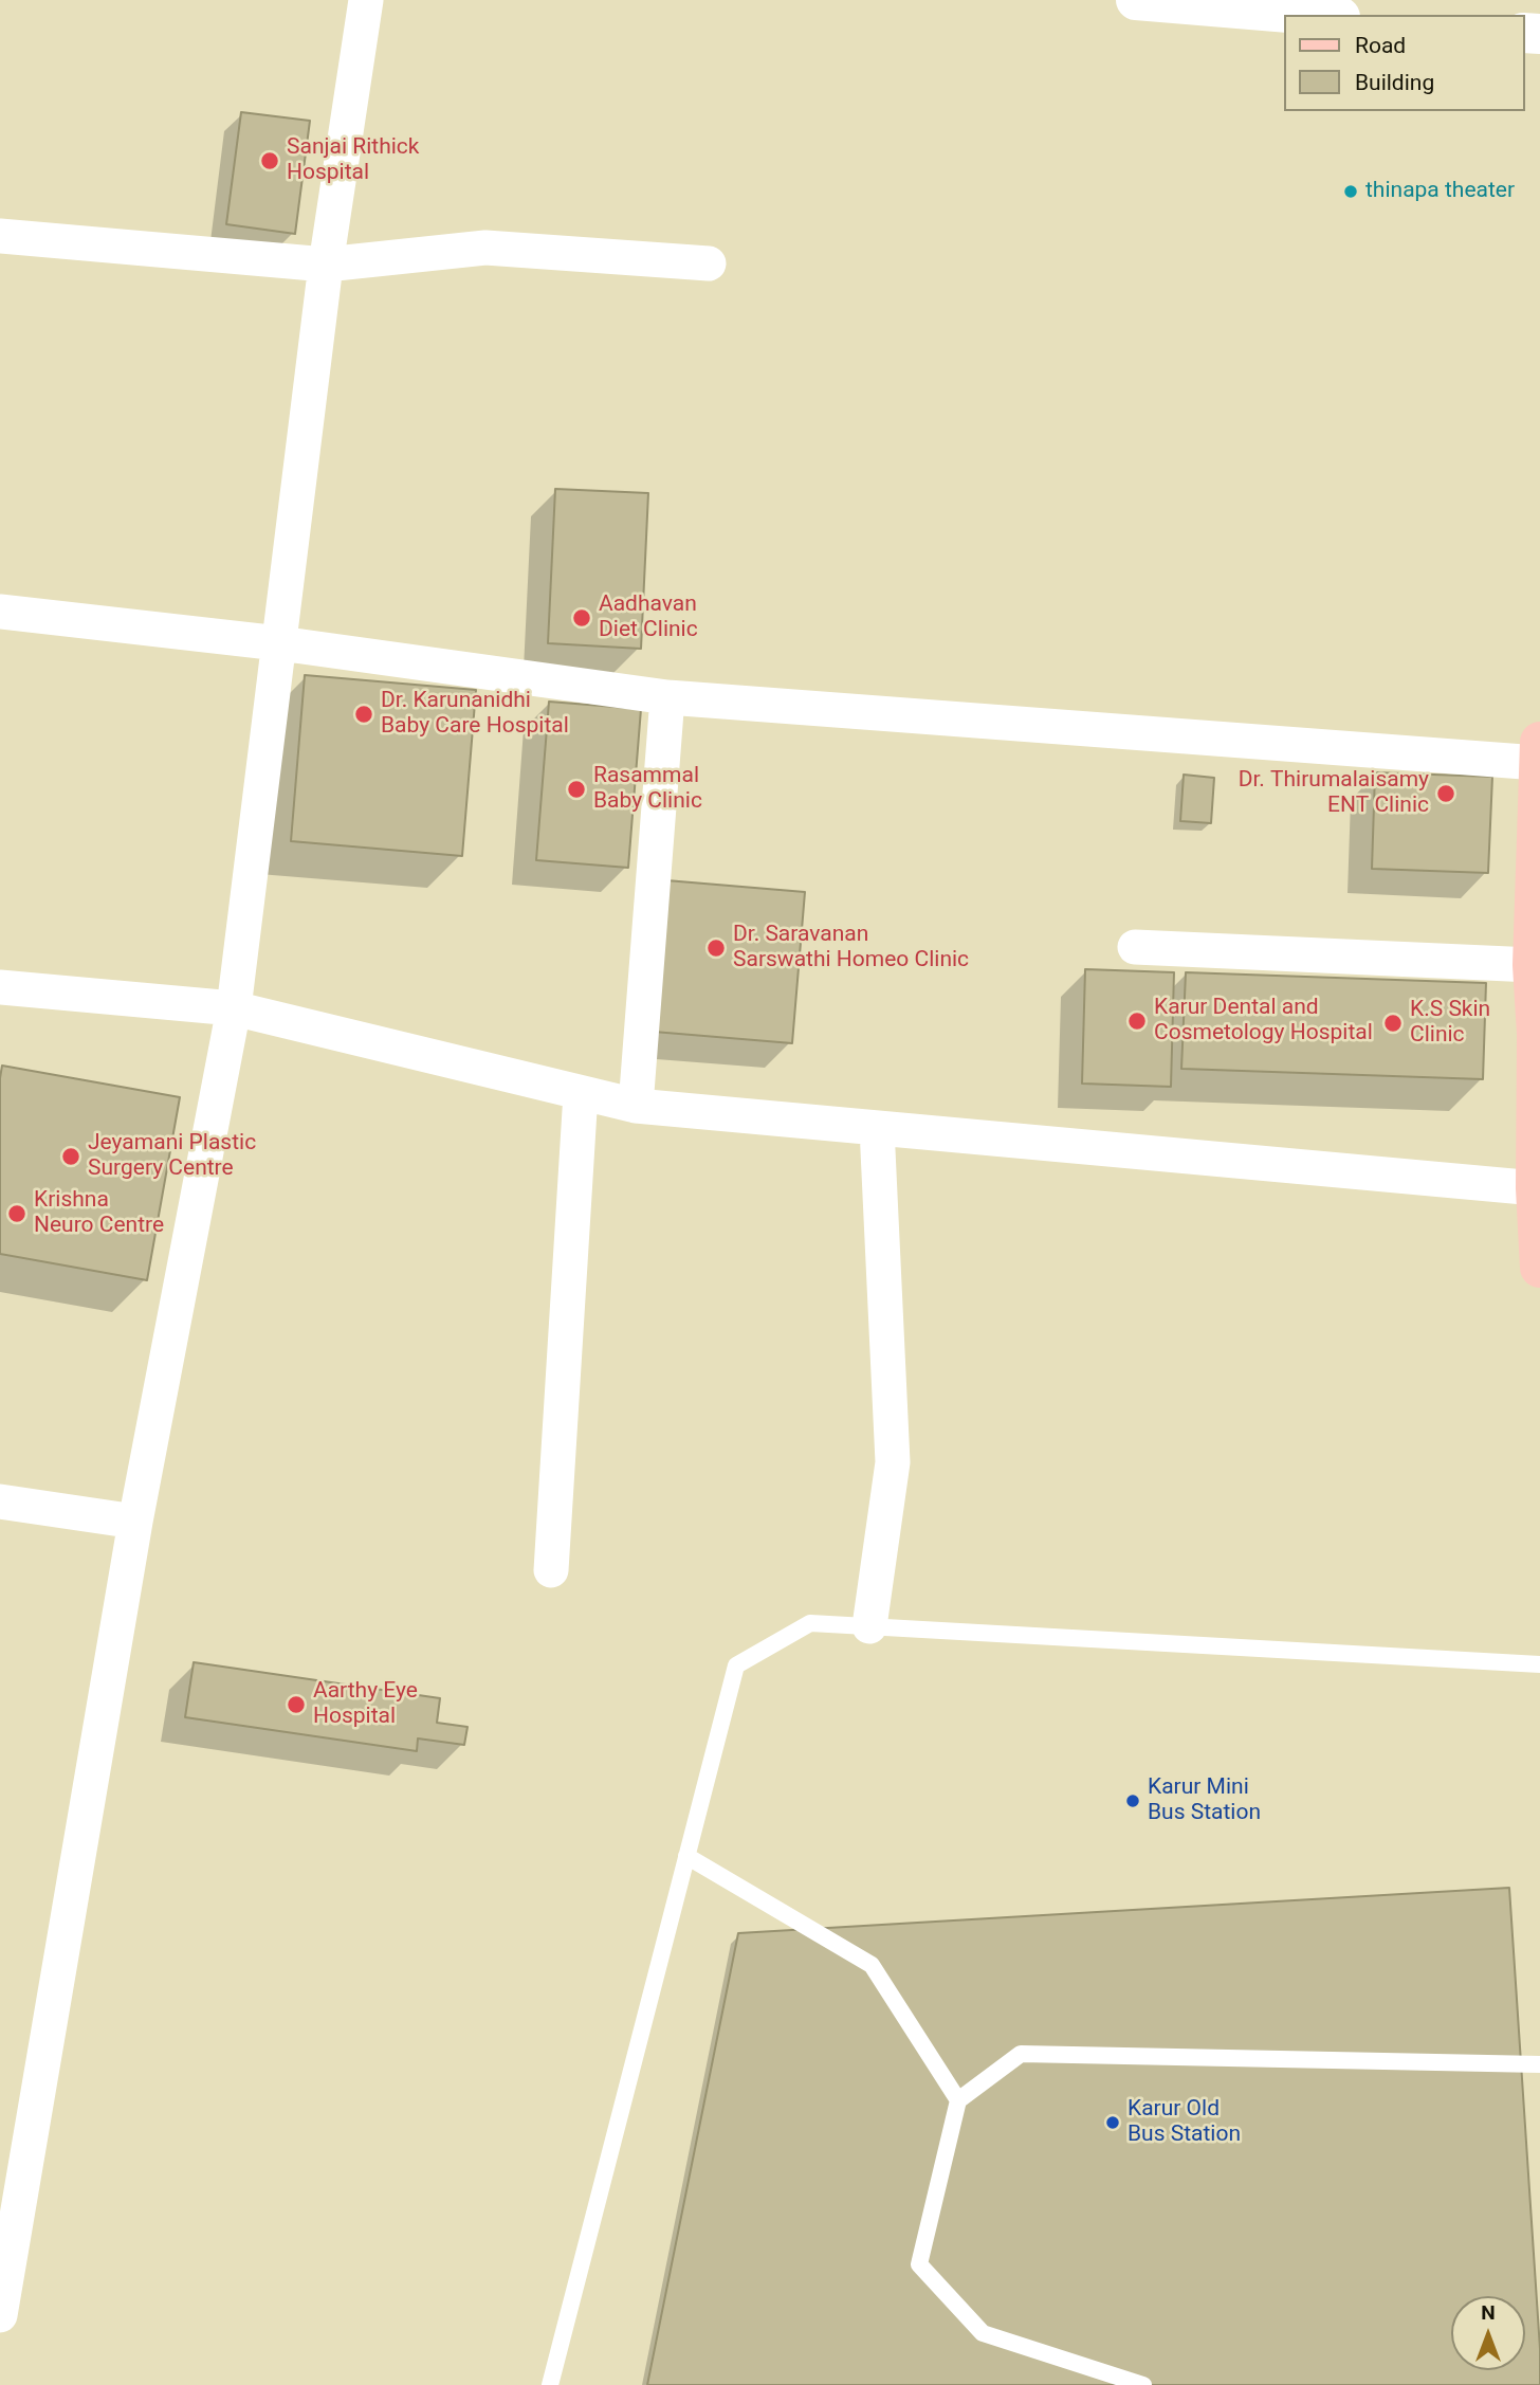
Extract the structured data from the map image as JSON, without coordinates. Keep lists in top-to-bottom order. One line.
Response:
{"places":["Sanjai Rithick Hospital","thinapa theater","Aadhavan Diet Clinic","Dr. Karunanidhi Baby Care Hospital","Rasammal Baby Clinic","Dr. Thirumalaisamy ENT Clinic","Dr. Saravanan Sarswathi Homeo Clinic","Karur Dental and Cosmetology Hospital","K.S Skin Clinic","Jeyamani Plastic Surgery Centre","Krishna Neuro Centre","Aarthy Eye Hospital","Karur Mini Bus Station","Karur Old Bus Station"],"legend":["Road","Building"],"north":"top"}
